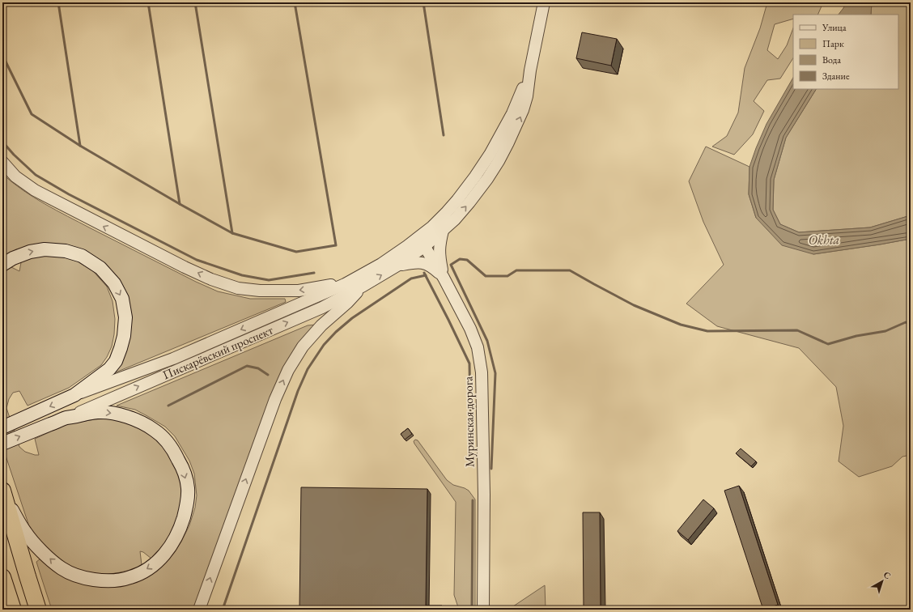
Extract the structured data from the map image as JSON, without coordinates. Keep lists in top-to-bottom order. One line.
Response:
{"streets":{"main road":["Пискарёвский проспект"],"street":["Муринская дорога"]},"crossings":[["Пискарёвский проспект","Муринская дорога"]],"water":["Okhta"],"legend":["Улица","Парк","Вода","Здание"],"north":"top right"}
